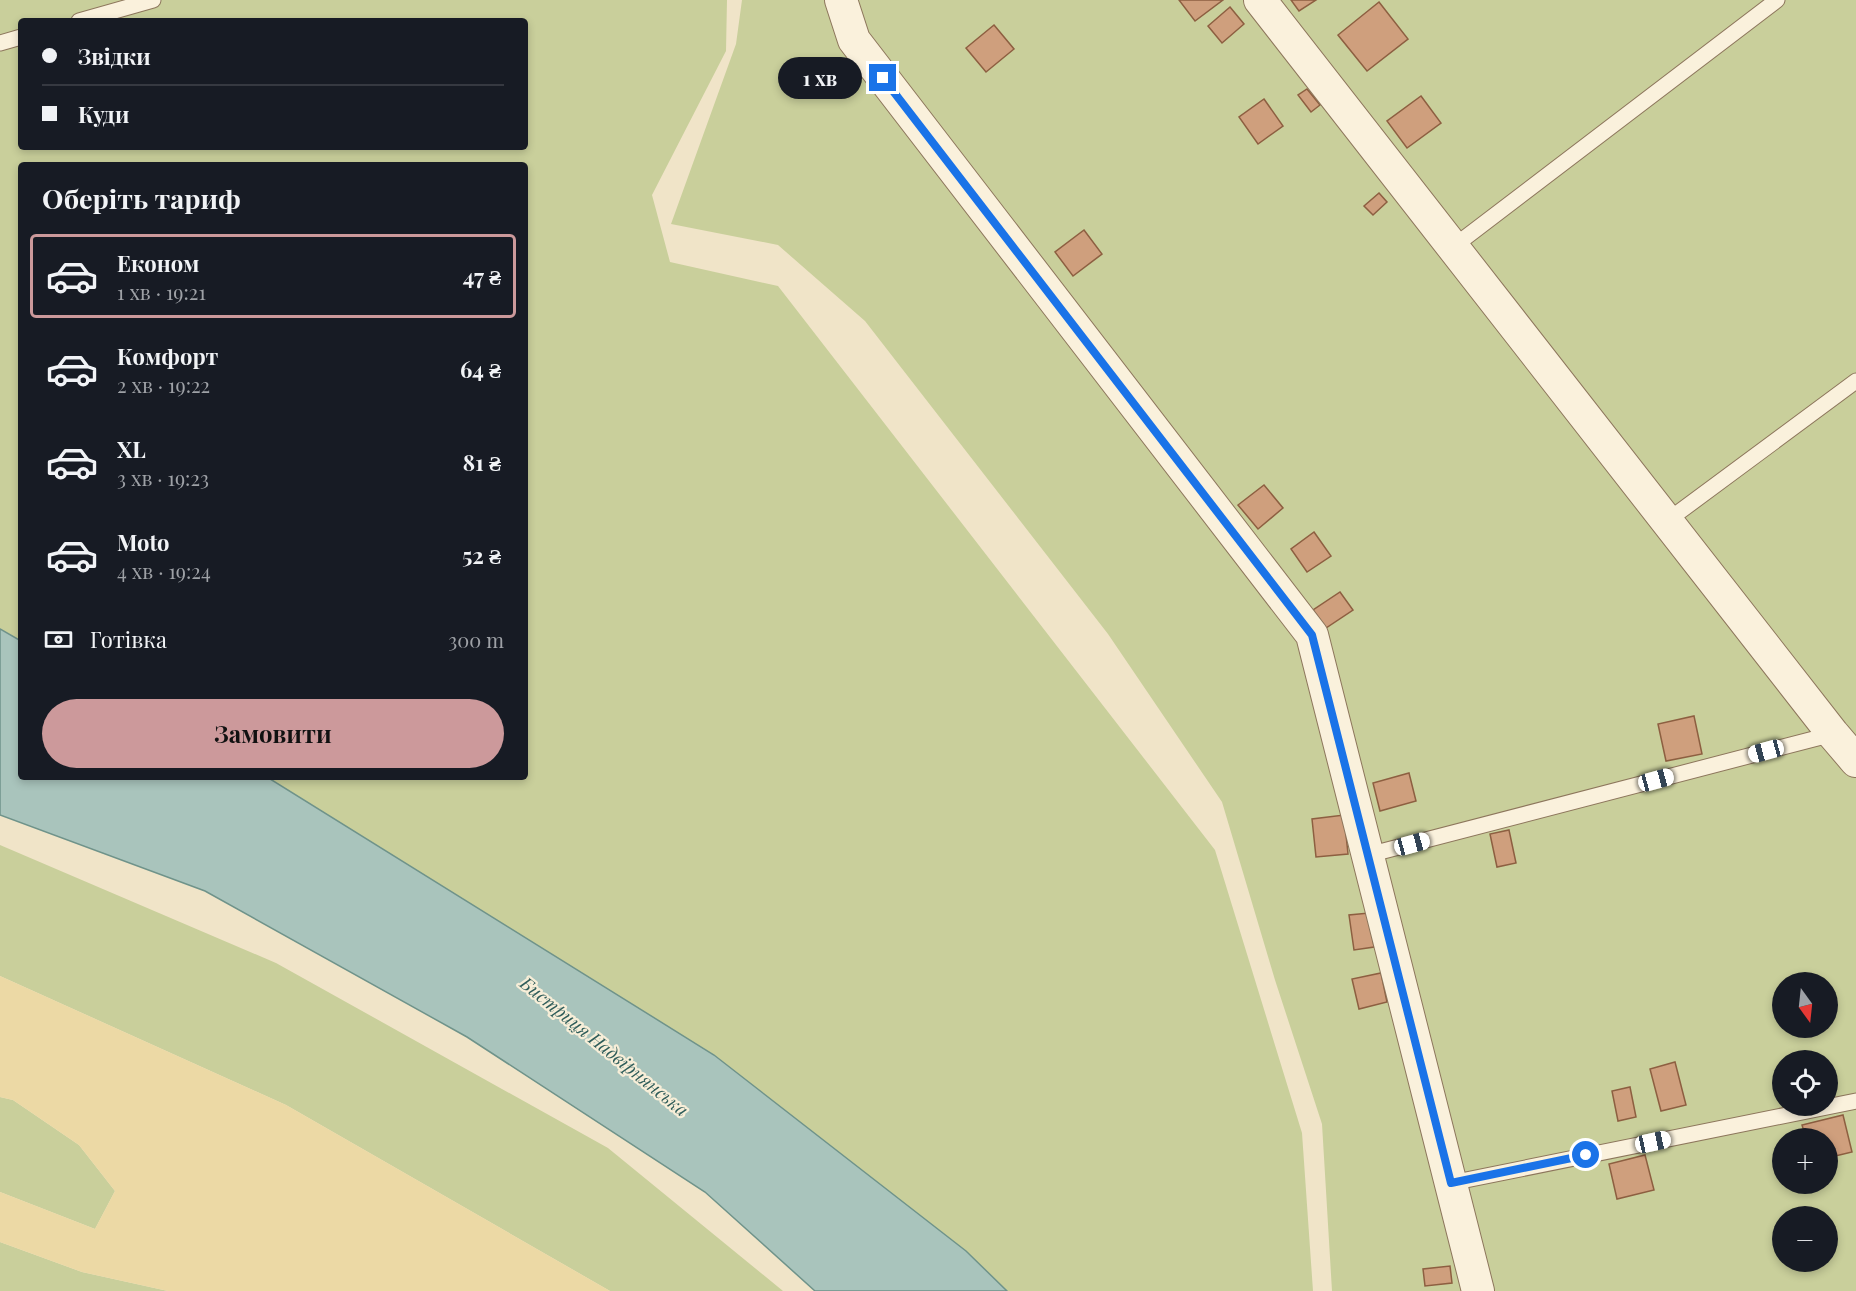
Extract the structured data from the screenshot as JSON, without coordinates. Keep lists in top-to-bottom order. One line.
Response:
{"water":["Бистриця Надвірнянська"],"north":"bottom","page":{"banner":["Звідки","Куди"],"bubble":"1 хв","heading":"Оберіть тариф","list":[{"name":"Економ","note":"1 хв · 19:21","value":"47 ₴"},{"name":"Комфорт","note":"2 хв · 19:22","value":"64 ₴"},{"name":"XL","note":"3 хв · 19:23","value":"81 ₴"},{"name":"Moto","note":"4 хв · 19:24","value":"52 ₴"}],"pay":["Готівка","300 m"],"buttons":"Замовити","map_buttons":["+","−"]}}
